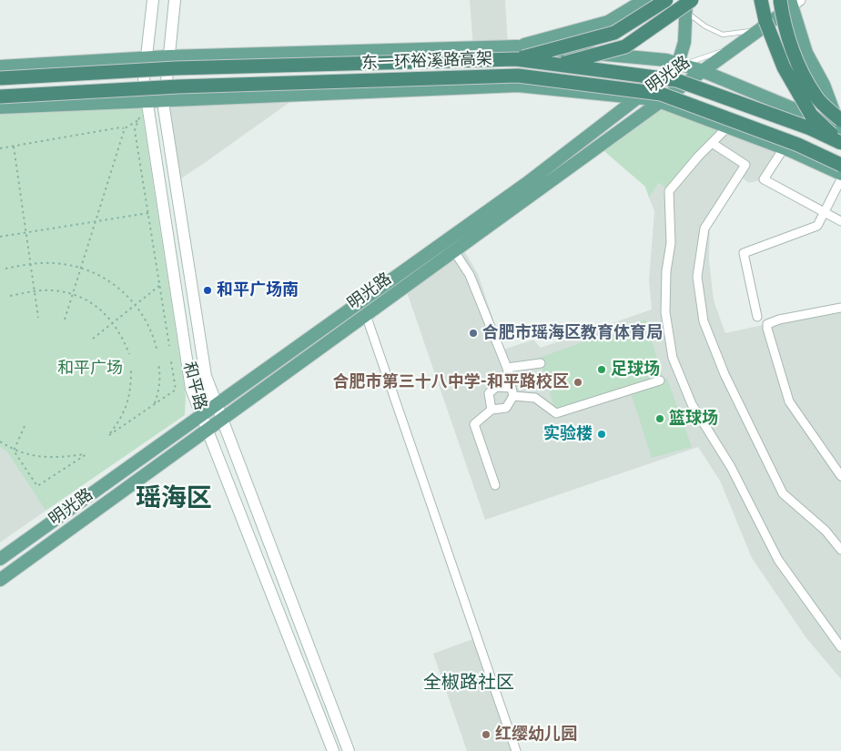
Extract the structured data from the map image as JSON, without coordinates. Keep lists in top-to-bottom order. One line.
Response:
{"streets":{"highway":["东一环裕溪路高架"],"main road":["明光路","和平路"]},"crossings":[["明光路","和平路"]],"districts":["瑶海区","全椒路社区"],"parks":["和平广场"],"places":["和平广场南","合肥市瑶海区教育体育局","足球场","合肥市第三十八中学-和平路校区","篮球场","实验楼","红缨幼儿园"]}
